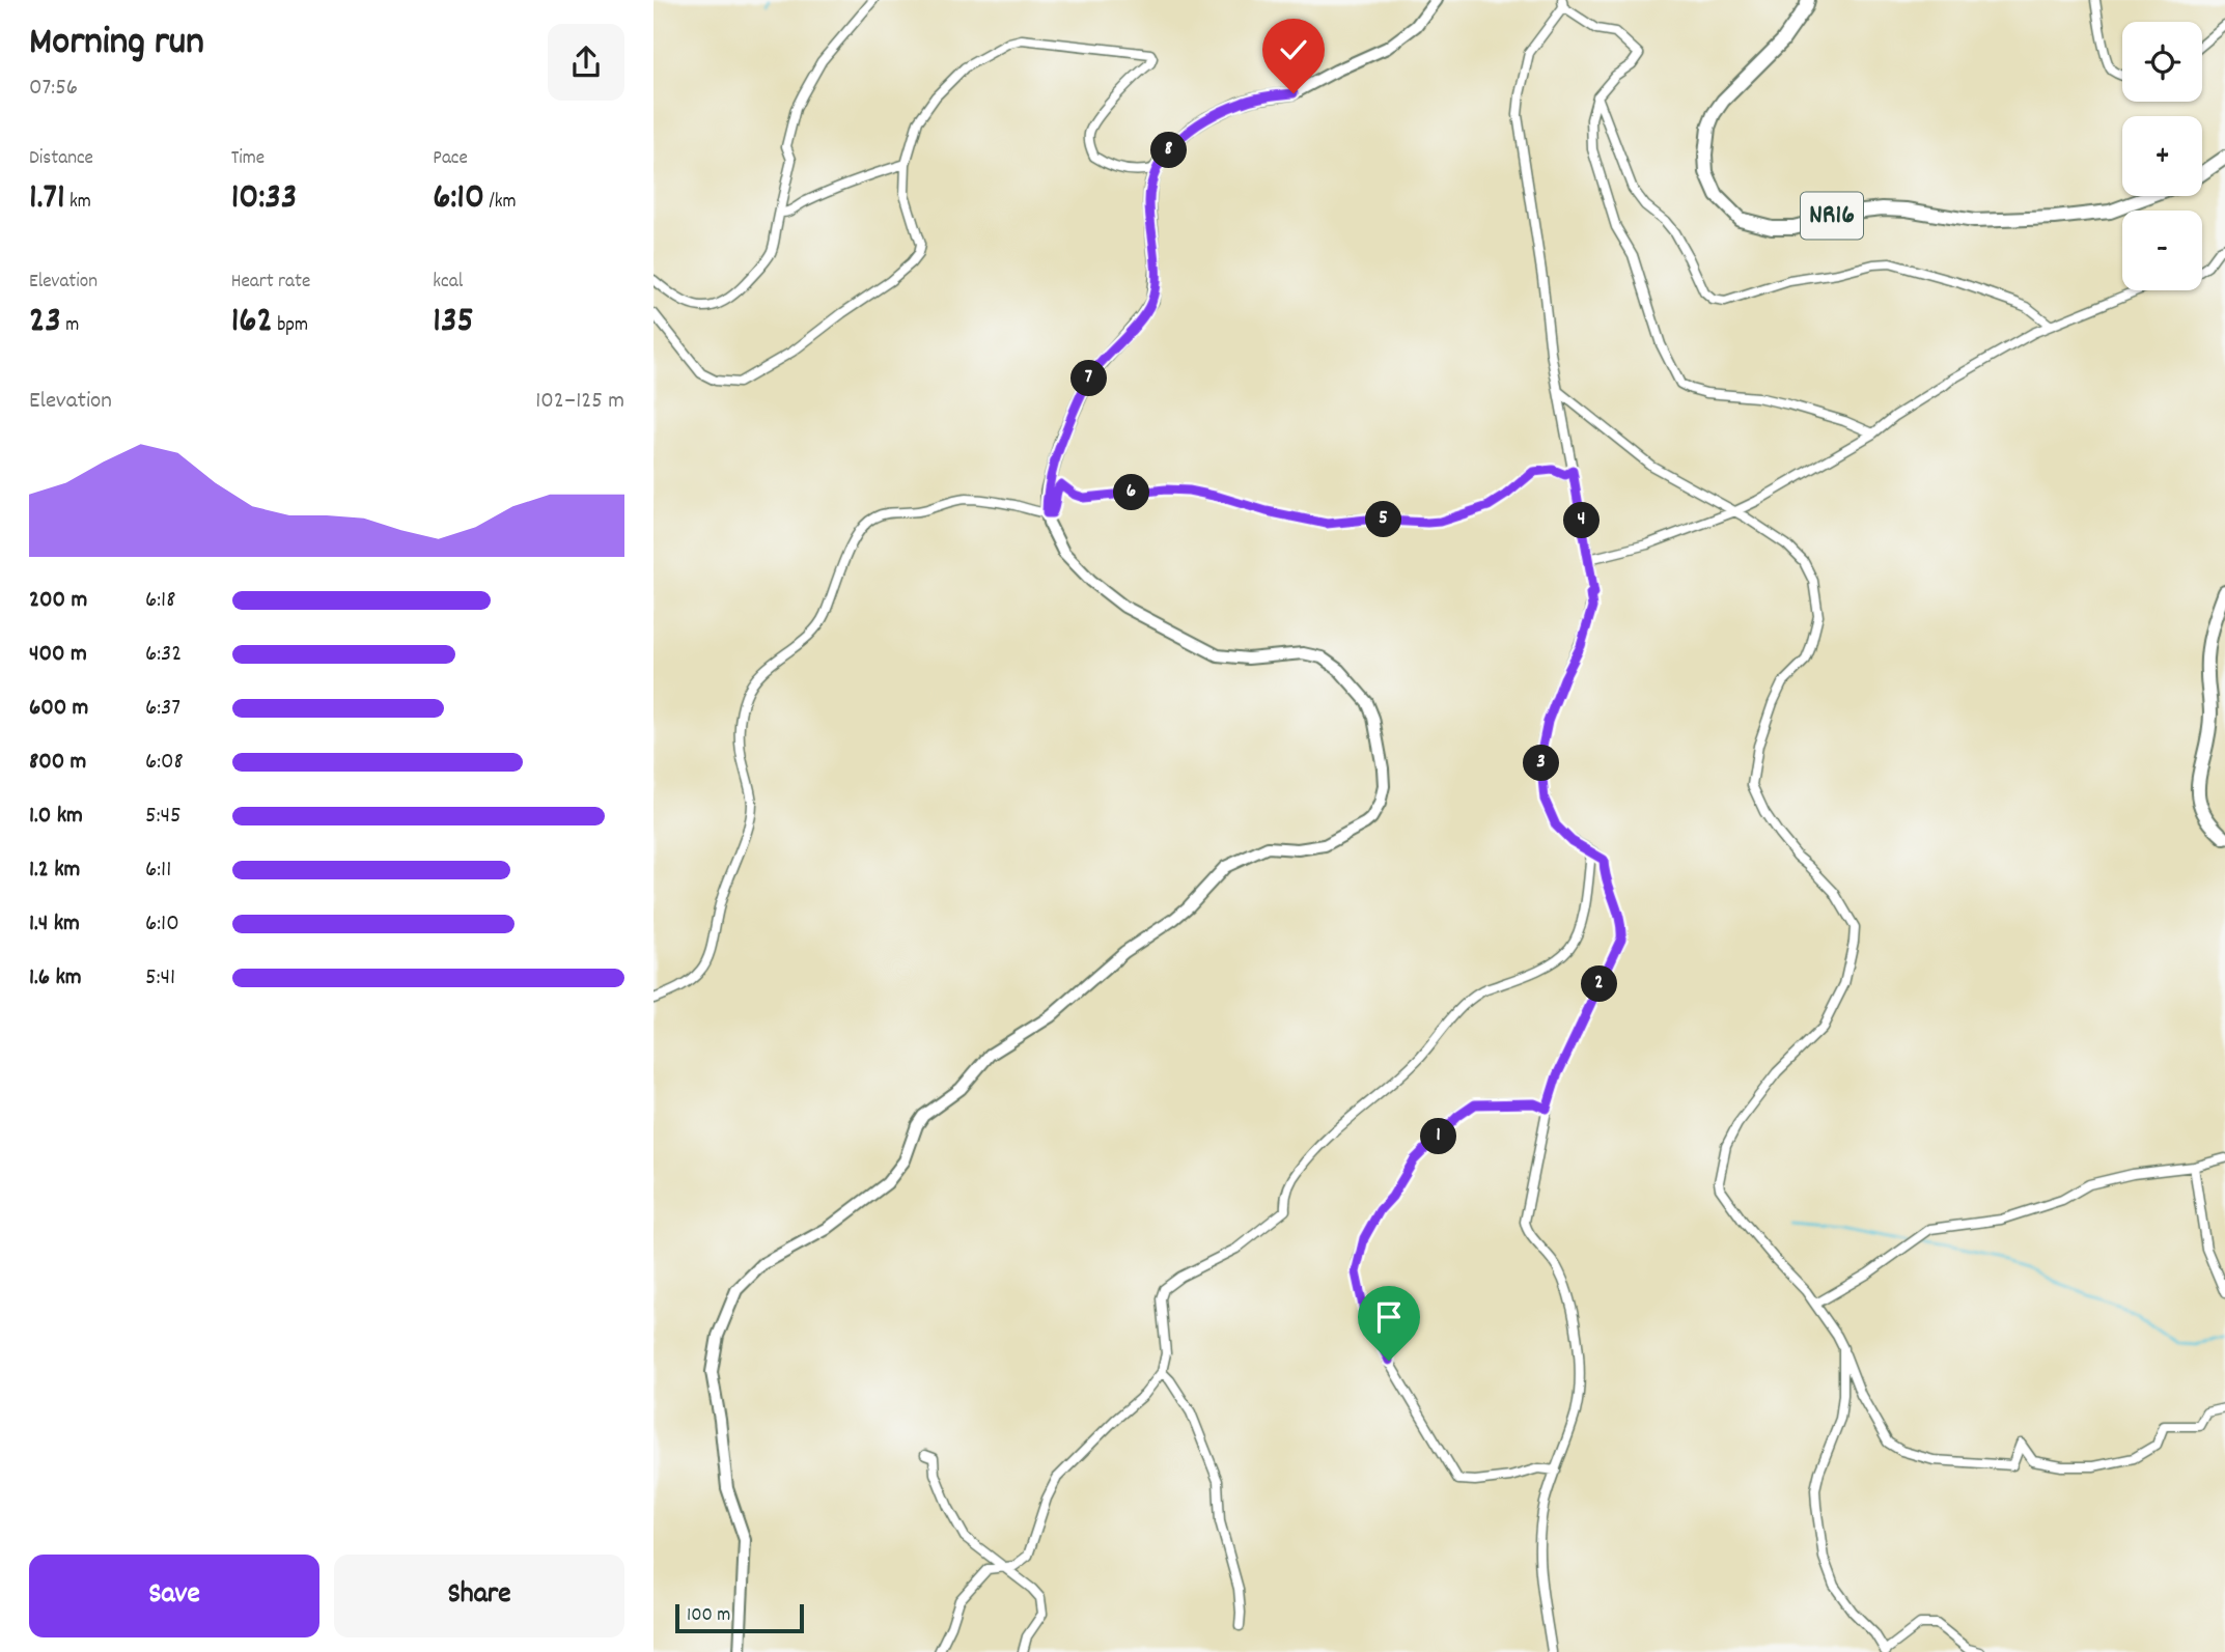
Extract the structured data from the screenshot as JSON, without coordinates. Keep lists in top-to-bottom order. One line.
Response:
{"streets":{"main road":["NR16"]},"scale_bar":"100 m","page":{"heading":["Morning run","07:56"],"map_buttons":["+","−"],"stats":[["Distance","1.71 km"],["Time","10:33"],["Pace","6:10 /km"],["Elevation","23 m"],["Heart rate","162 bpm"],["kcal","135"]],"pins":["8","7","6","5","4","3","2","1"],"chart":["Elevation","102–125 m"],"list":[{"name":"200 m","note":"6:18"},{"name":"400 m","note":"6:32"},{"name":"600 m","note":"6:37"},{"name":"800 m","note":"6:08"},{"name":"1.0 km","note":"5:45"},{"name":"1.2 km","note":"6:11"},{"name":"1.4 km","note":"6:10"},{"name":"1.6 km","note":"5:41"}],"buttons":["Save","Share"],"scale":"100 m"}}
